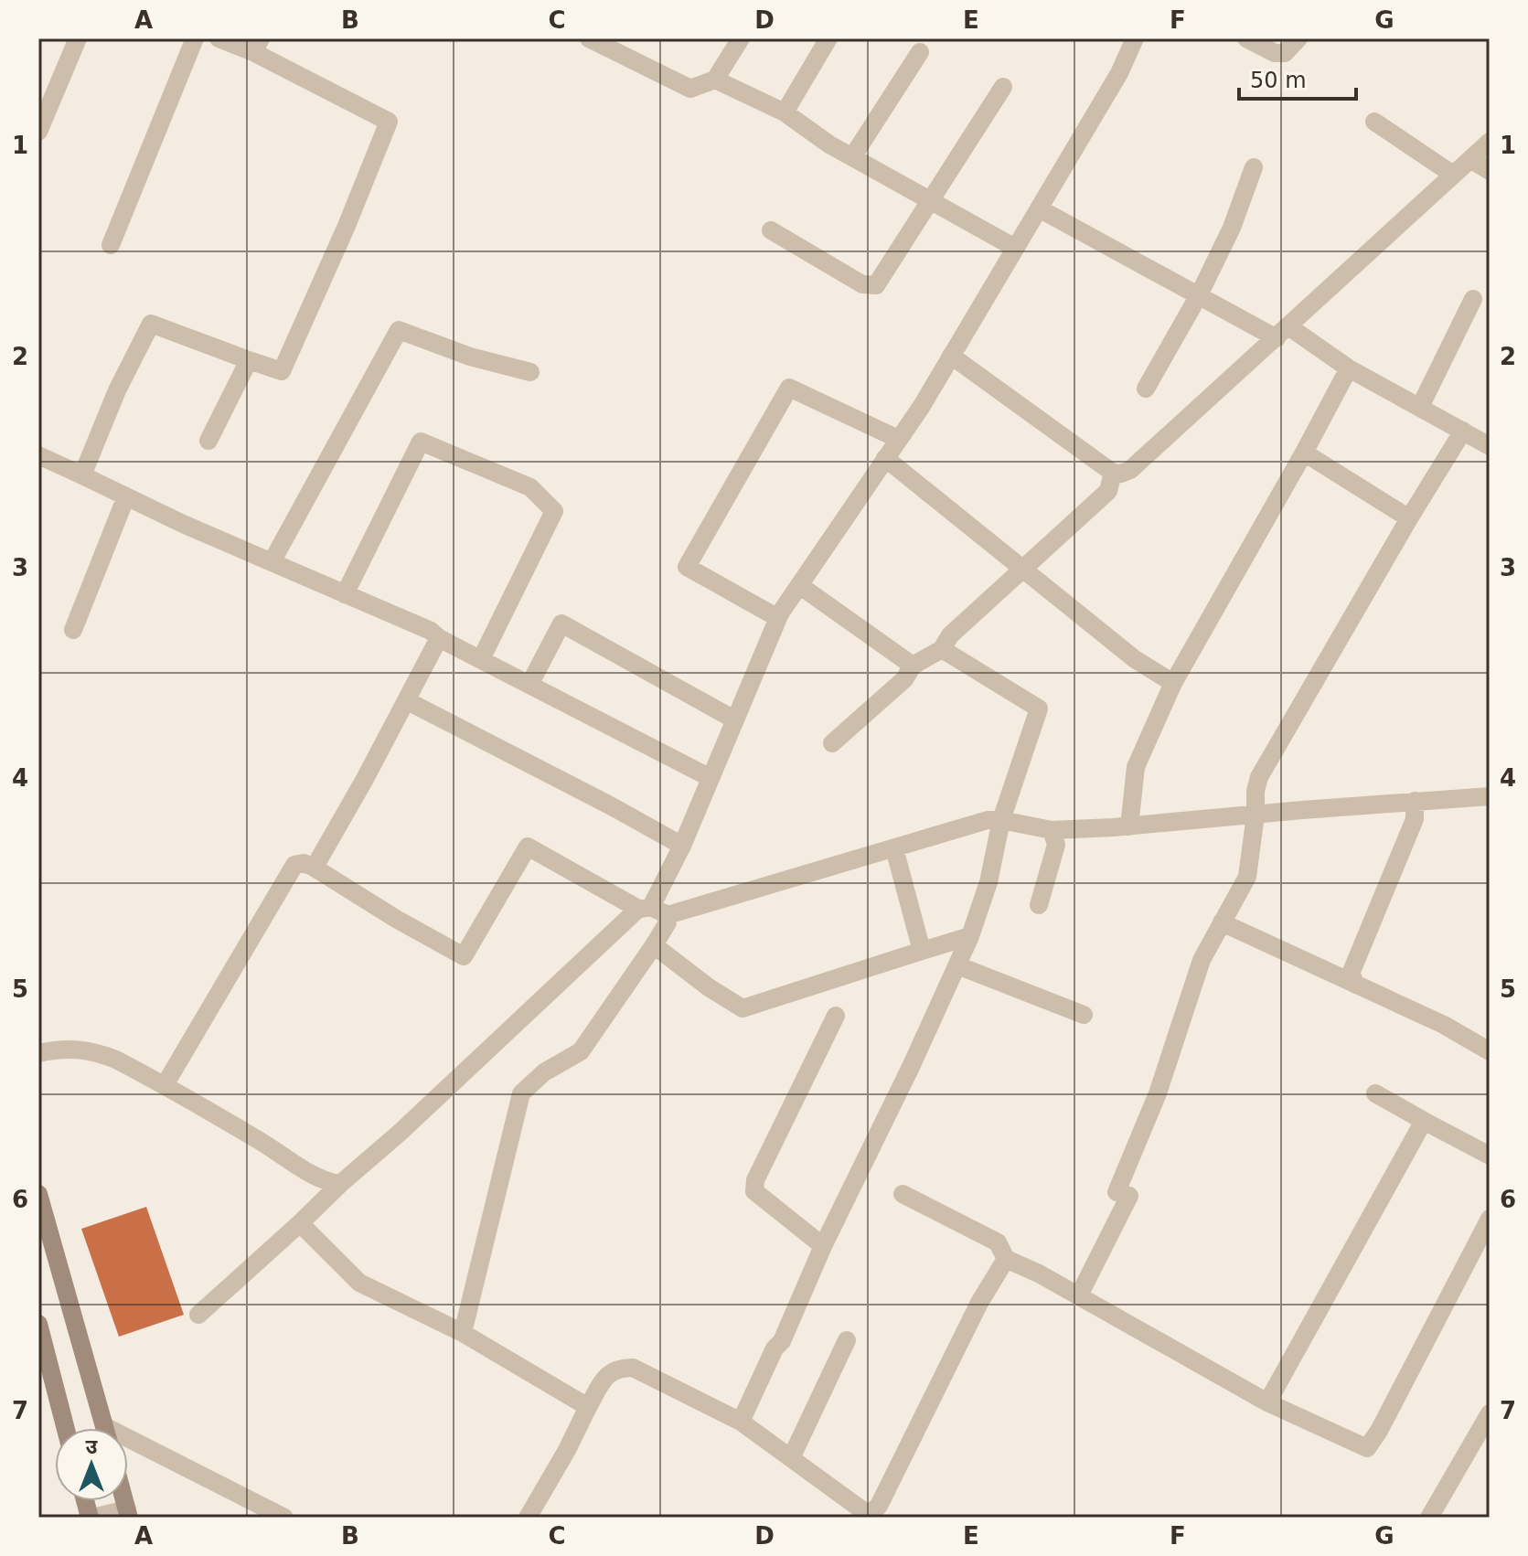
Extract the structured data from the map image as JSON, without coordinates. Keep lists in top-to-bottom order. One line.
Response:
{"scale_bar":"50 m","north":"top","grid":{"columns":["A","B","C","D","E","F","G"],"rows":["1","2","3","4","5","6","7"]}}
